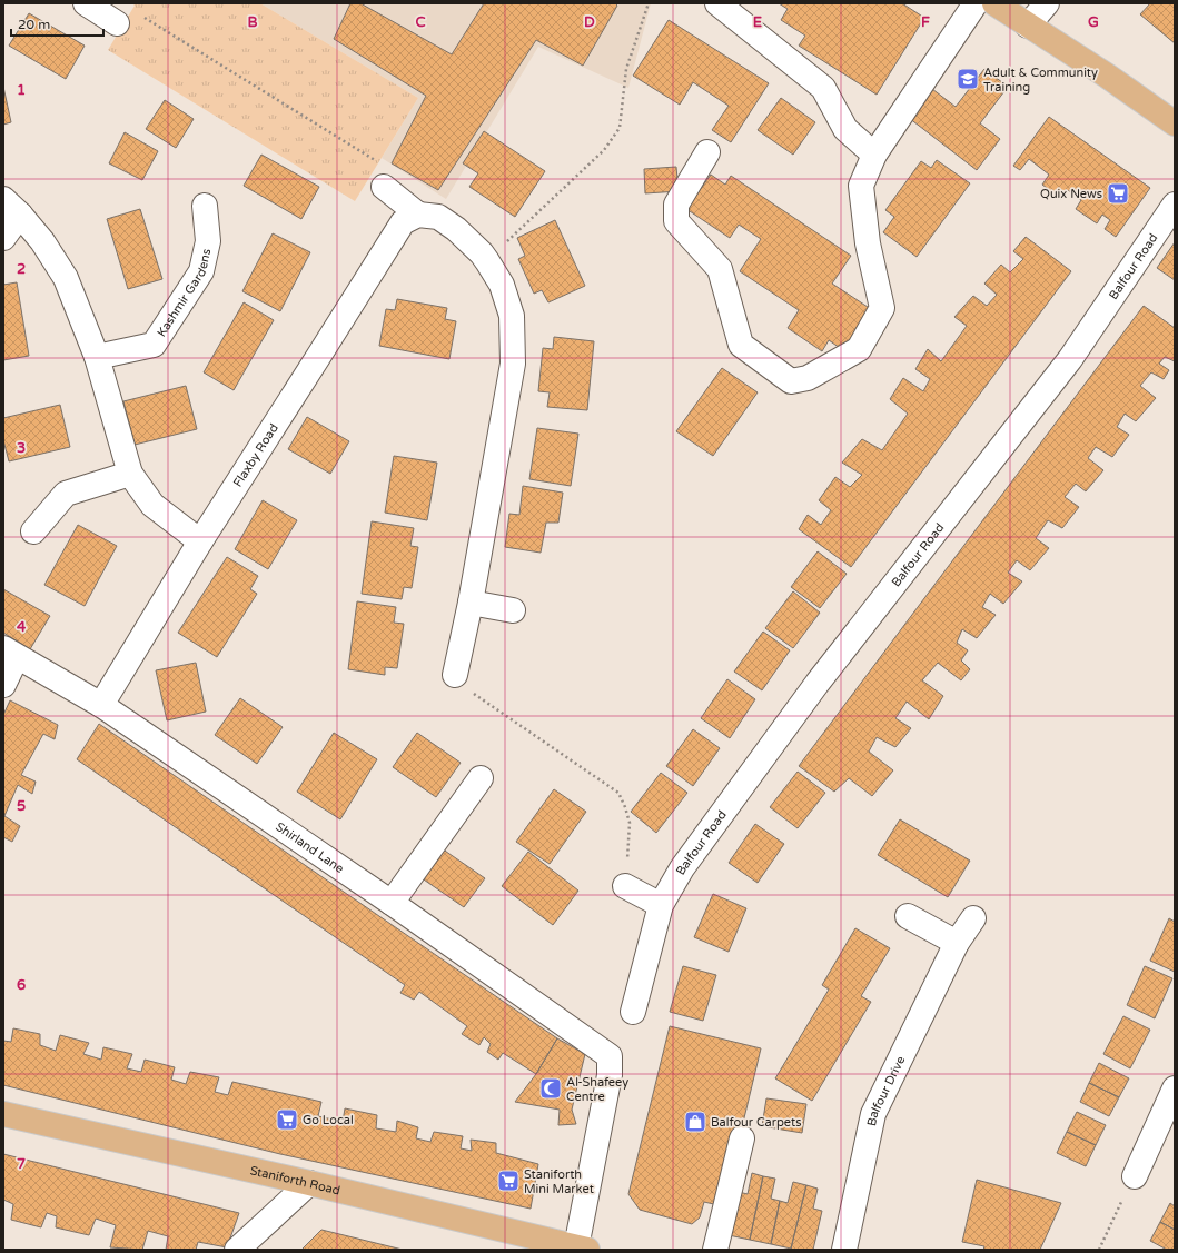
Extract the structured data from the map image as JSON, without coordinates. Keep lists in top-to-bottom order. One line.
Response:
{"streets":{"main road":["Staniforth Road"],"street":["Balfour Road","Kashmir Gardens","Flaxby Road","Shirland Lane","Balfour Drive"]},"crossings":[["Flaxby Road","Shirland Lane"],["Shirland Lane","Staniforth Road"]],"places":{"school or university":["Adult & Community Training"],"supermarket":["Quix News","Go Local","Staniforth Mini Market"],"mosque":["Al-Shafeey Centre"],"shop":["Balfour Carpets"]},"scale_bar":"20 m","grid":{"columns":["B","C","D","E","F","G"],"rows":["1","2","3","4","5","6","7"]}}
